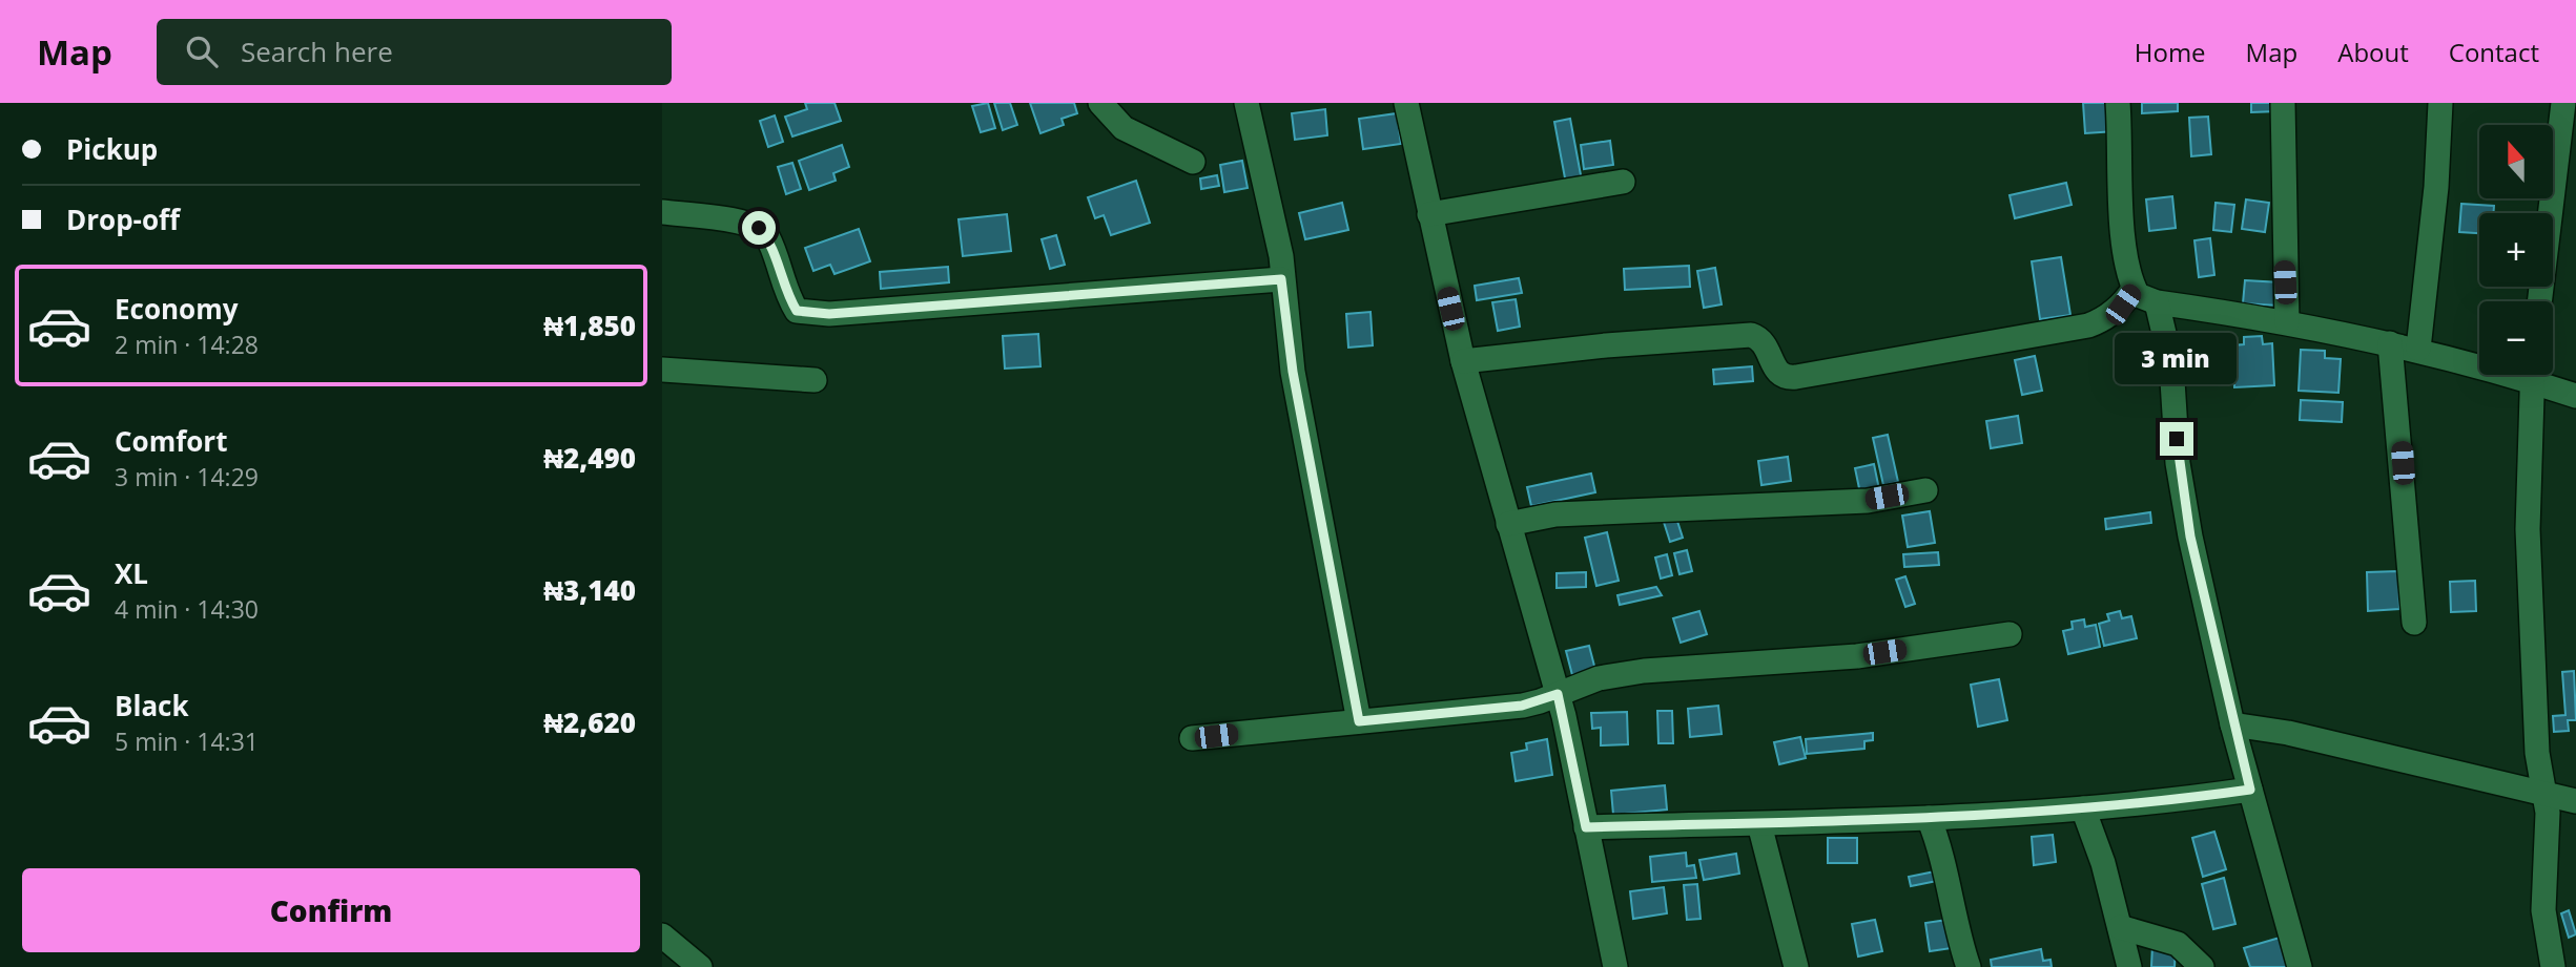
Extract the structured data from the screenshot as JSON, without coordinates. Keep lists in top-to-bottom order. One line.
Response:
{"north":"top","page":{"header":"Map","search":"Search here","nav":["Home","Map","About","Contact"],"banner":["Pickup","Drop-off"],"map_buttons":["+","−"],"list":[{"name":"Economy","note":"2 min · 14:28","value":"₦1,850"},{"name":"Comfort","note":"3 min · 14:29","value":"₦2,490"},{"name":"XL","note":"4 min · 14:30","value":"₦3,140"},{"name":"Black","note":"5 min · 14:31","value":"₦2,620"}],"bubble":"3 min","buttons":"Confirm"}}
